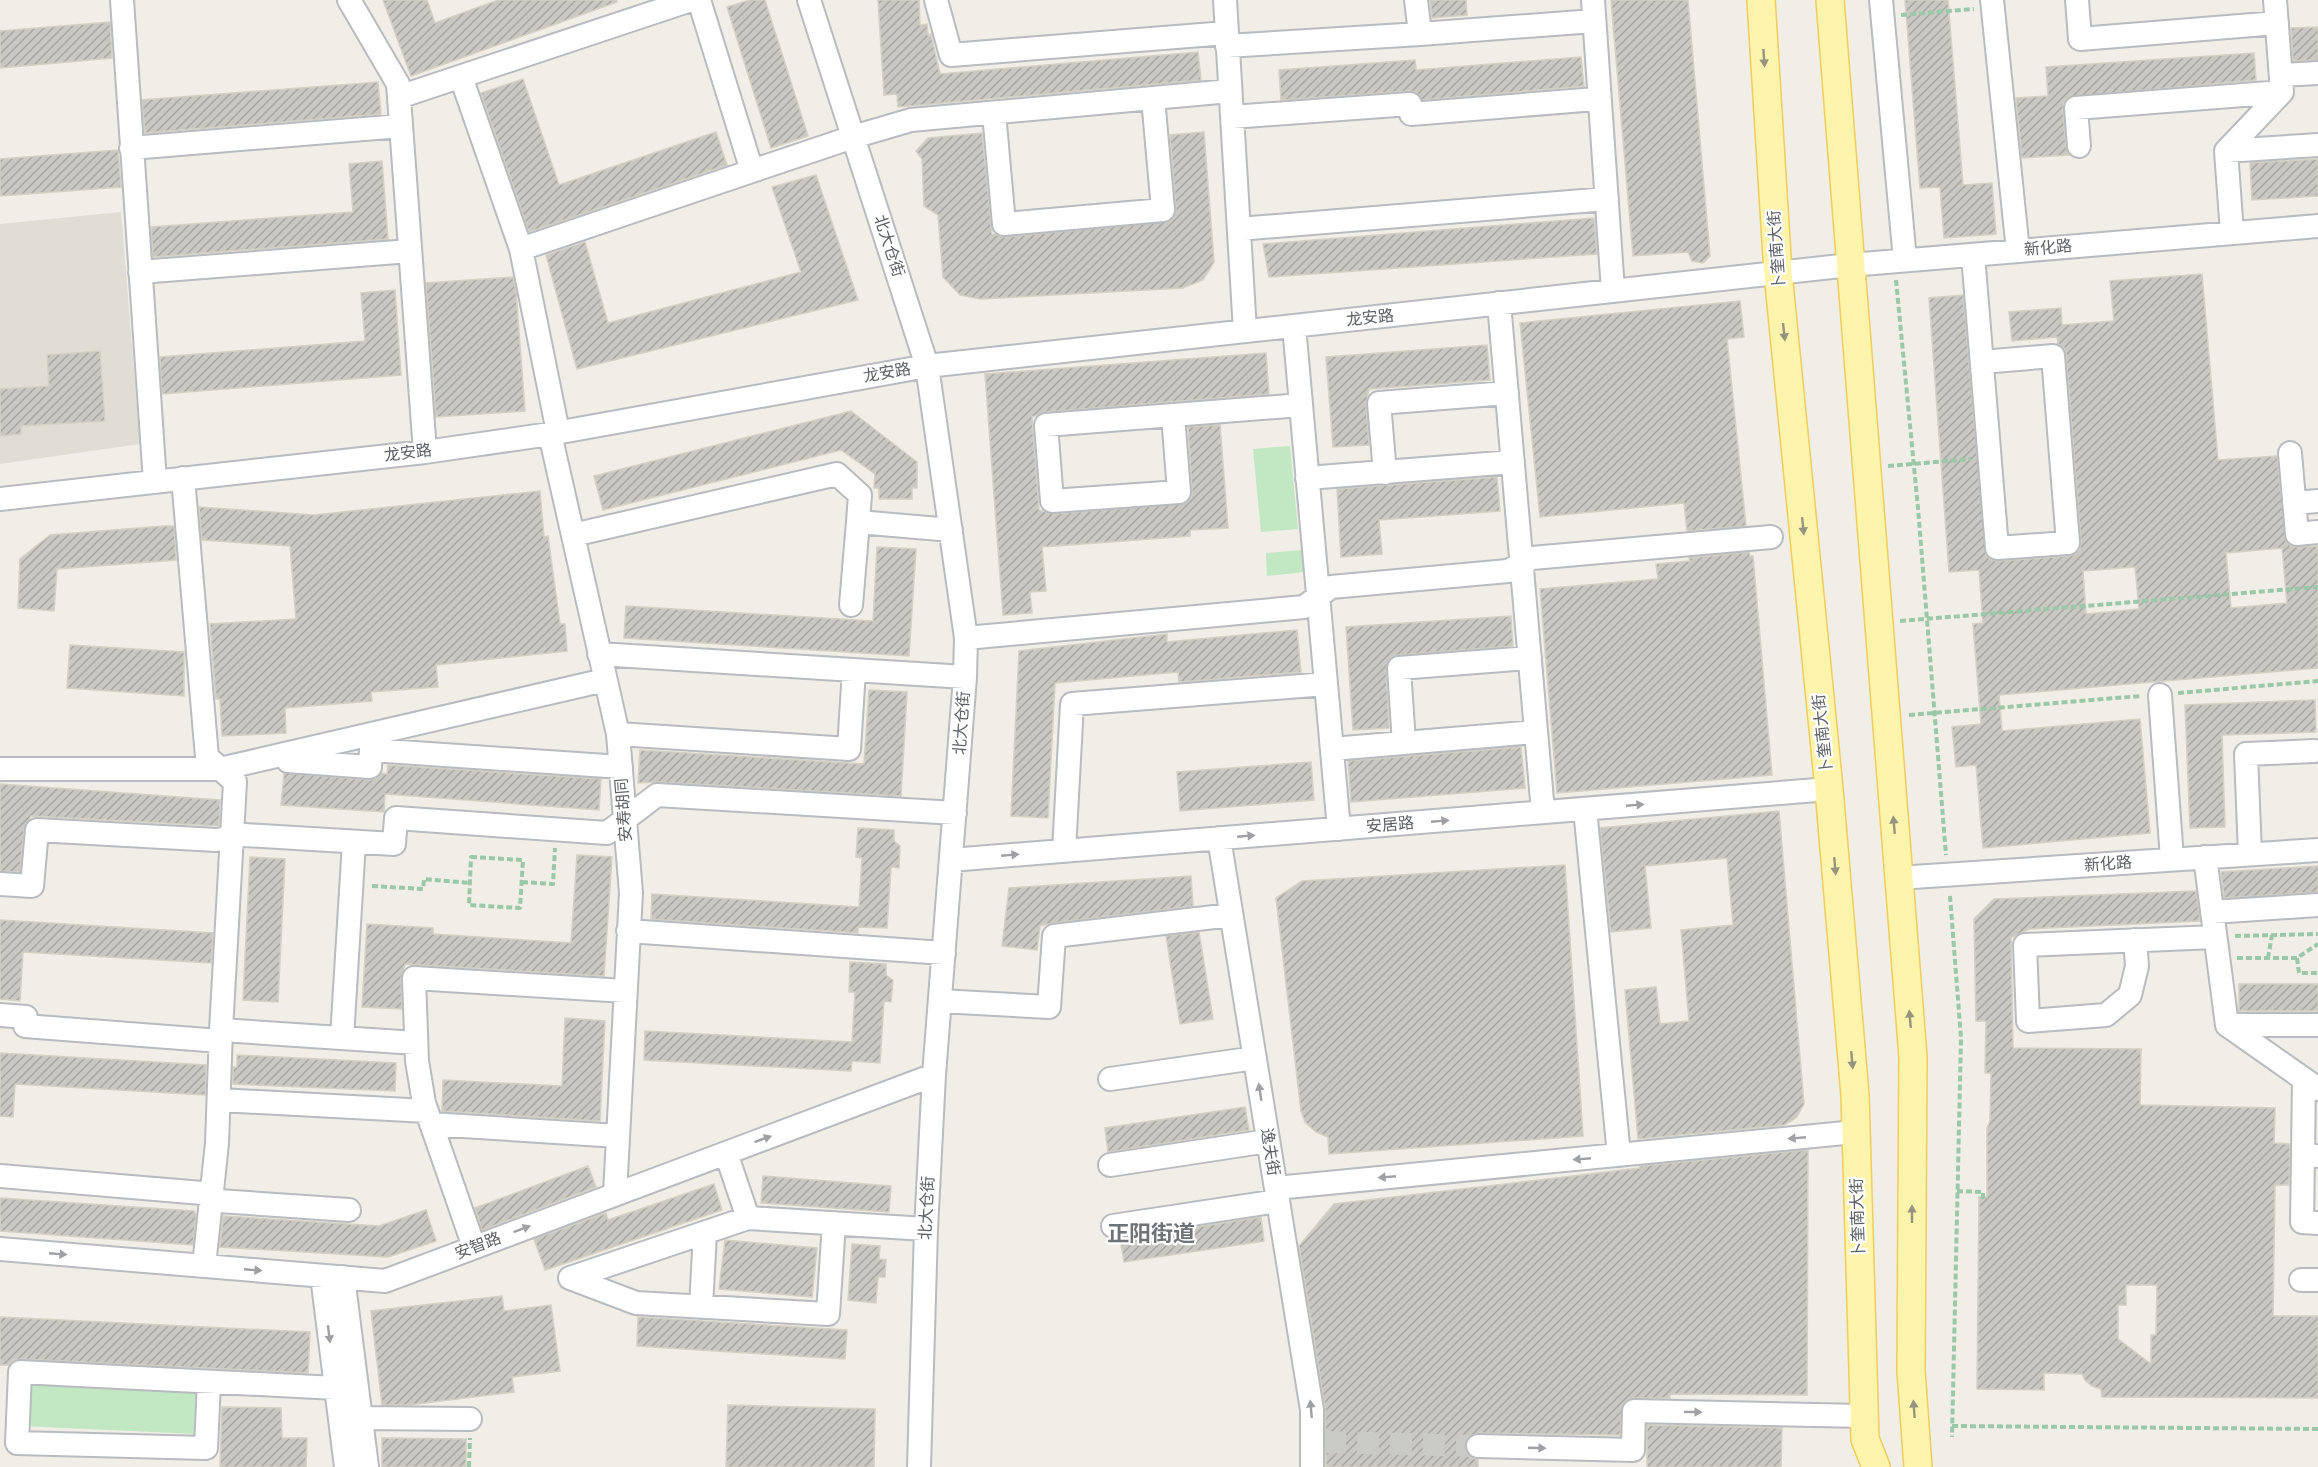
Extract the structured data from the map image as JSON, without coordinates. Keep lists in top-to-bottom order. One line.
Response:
{"streets":{"main road":["卜奎南大街"],"street":["北大仓街","新化路","龙安路","安寿胡同","安居路","逸夫街","安智路"]},"crossings":[["北大仓街","龙安路"],["北大仓街","安居路"],["北大仓街","安智路"],["新化路","卜奎南大街"],["新化路","龙安路"],["卜奎南大街","龙安路"],["卜奎南大街","安居路"],["龙安路","安寿胡同"],["安寿胡同","安智路"],["安居路","逸夫街"]],"one_way":["逸夫街"],"districts":["正阳街道"]}
